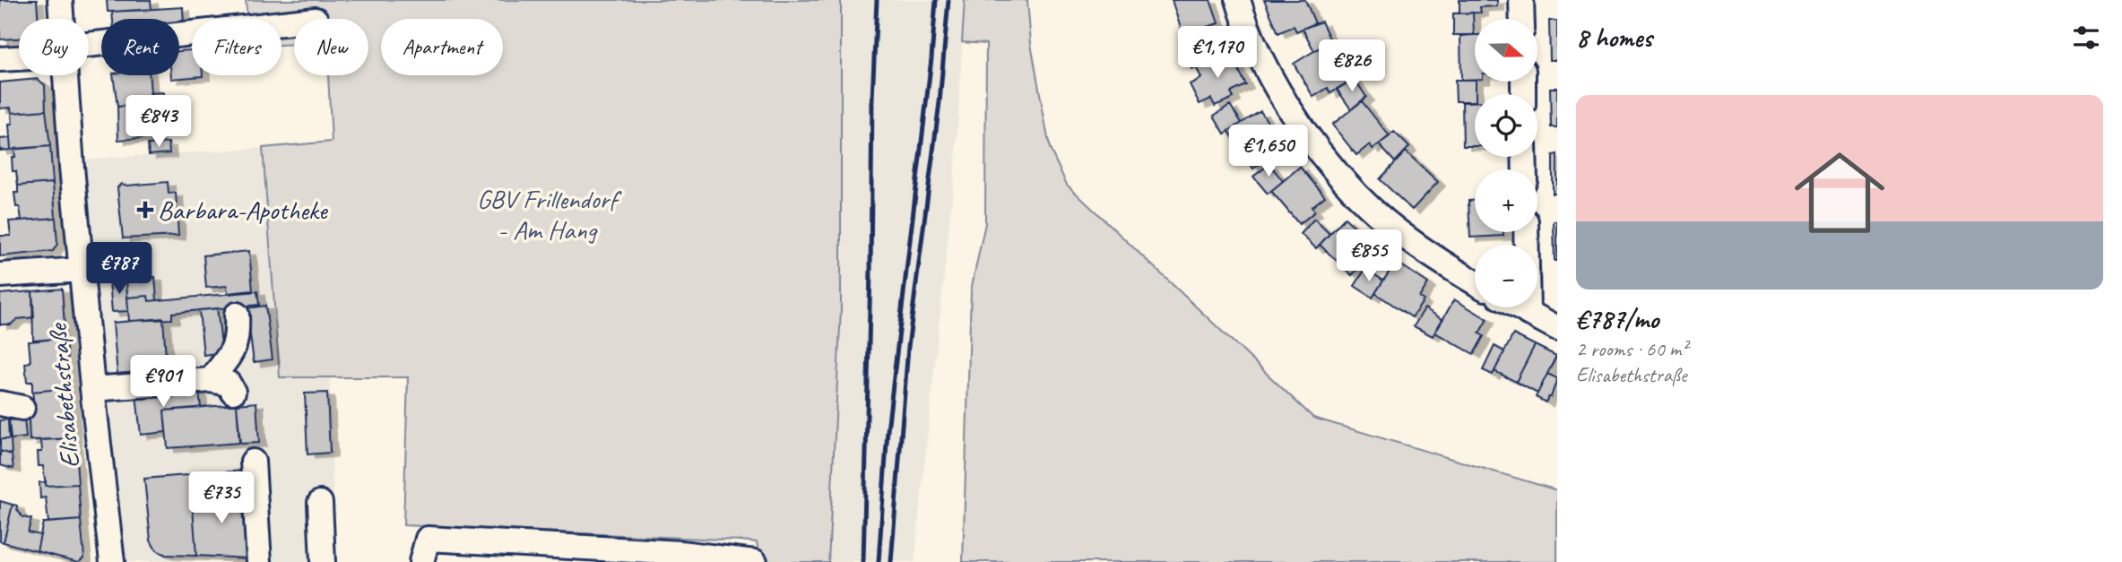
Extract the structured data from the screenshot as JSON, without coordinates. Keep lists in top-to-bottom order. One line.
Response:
{"streets":{"street":["Elisabethstraße"]},"parks":["GBV Frillendorf - Am Hang"],"places":{"health":["Barbara-Apotheke"]},"north":"right","page":{"heading":"8 homes","map_buttons":["+","−"],"chip":["Buy","Rent","Filters","New","Apartment"],"price":["€1,170","€826","€843","€1,650","€855","€787","€901","€735"],"list":[{"name":"€787/mo","note":"2 rooms · 60 m² · Elisabethstraße"}]}}
